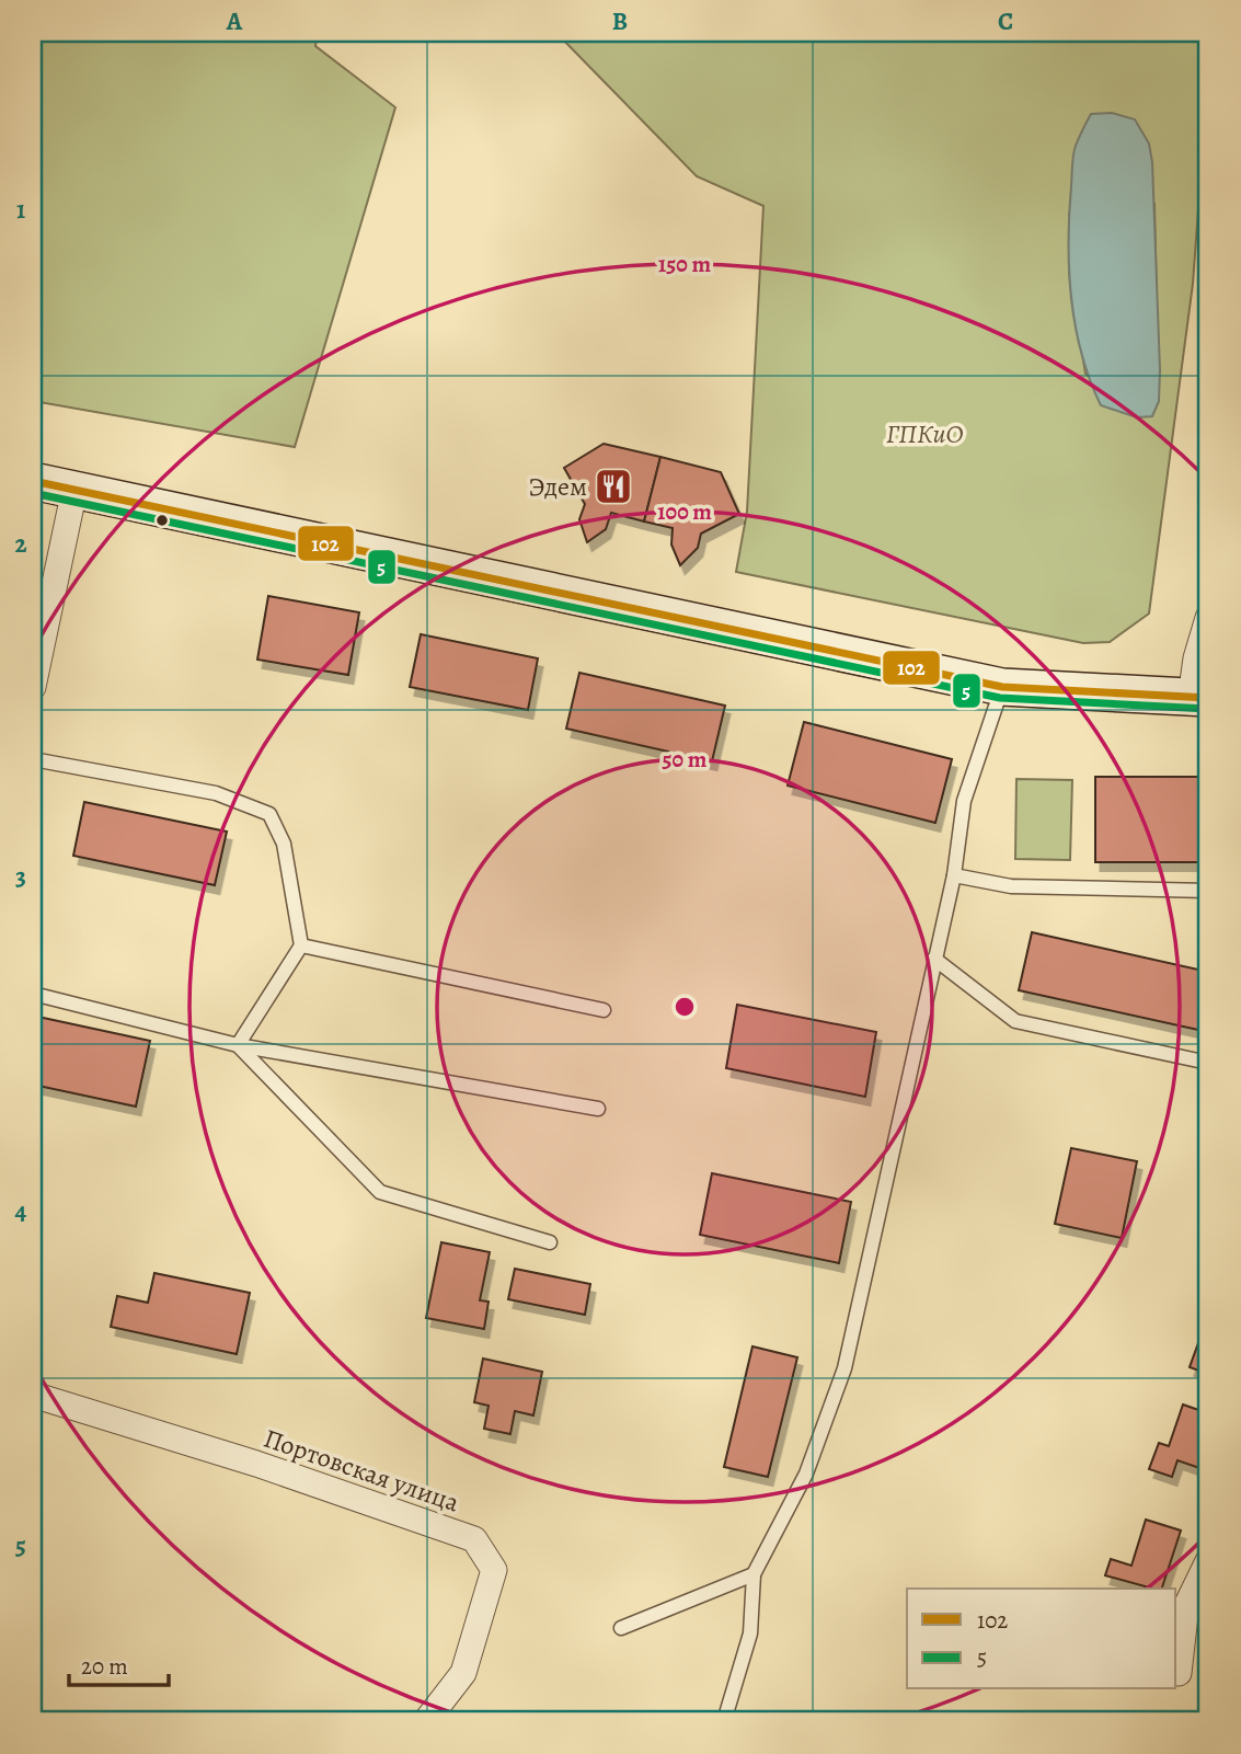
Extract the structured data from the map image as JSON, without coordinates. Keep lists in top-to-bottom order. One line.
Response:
{"streets":{"street":["Портовская улица"]},"parks":["ГПКиО"],"places":{"restaurant":["Эдем"]},"lines":["transit line 102","transit line 5"],"legend":["102","5"],"scale_bar":"20 m","grid":{"columns":["A","B","C"],"rows":["1","2","3","4","5"]},"rings":["150 m","100 m","50 m"]}
